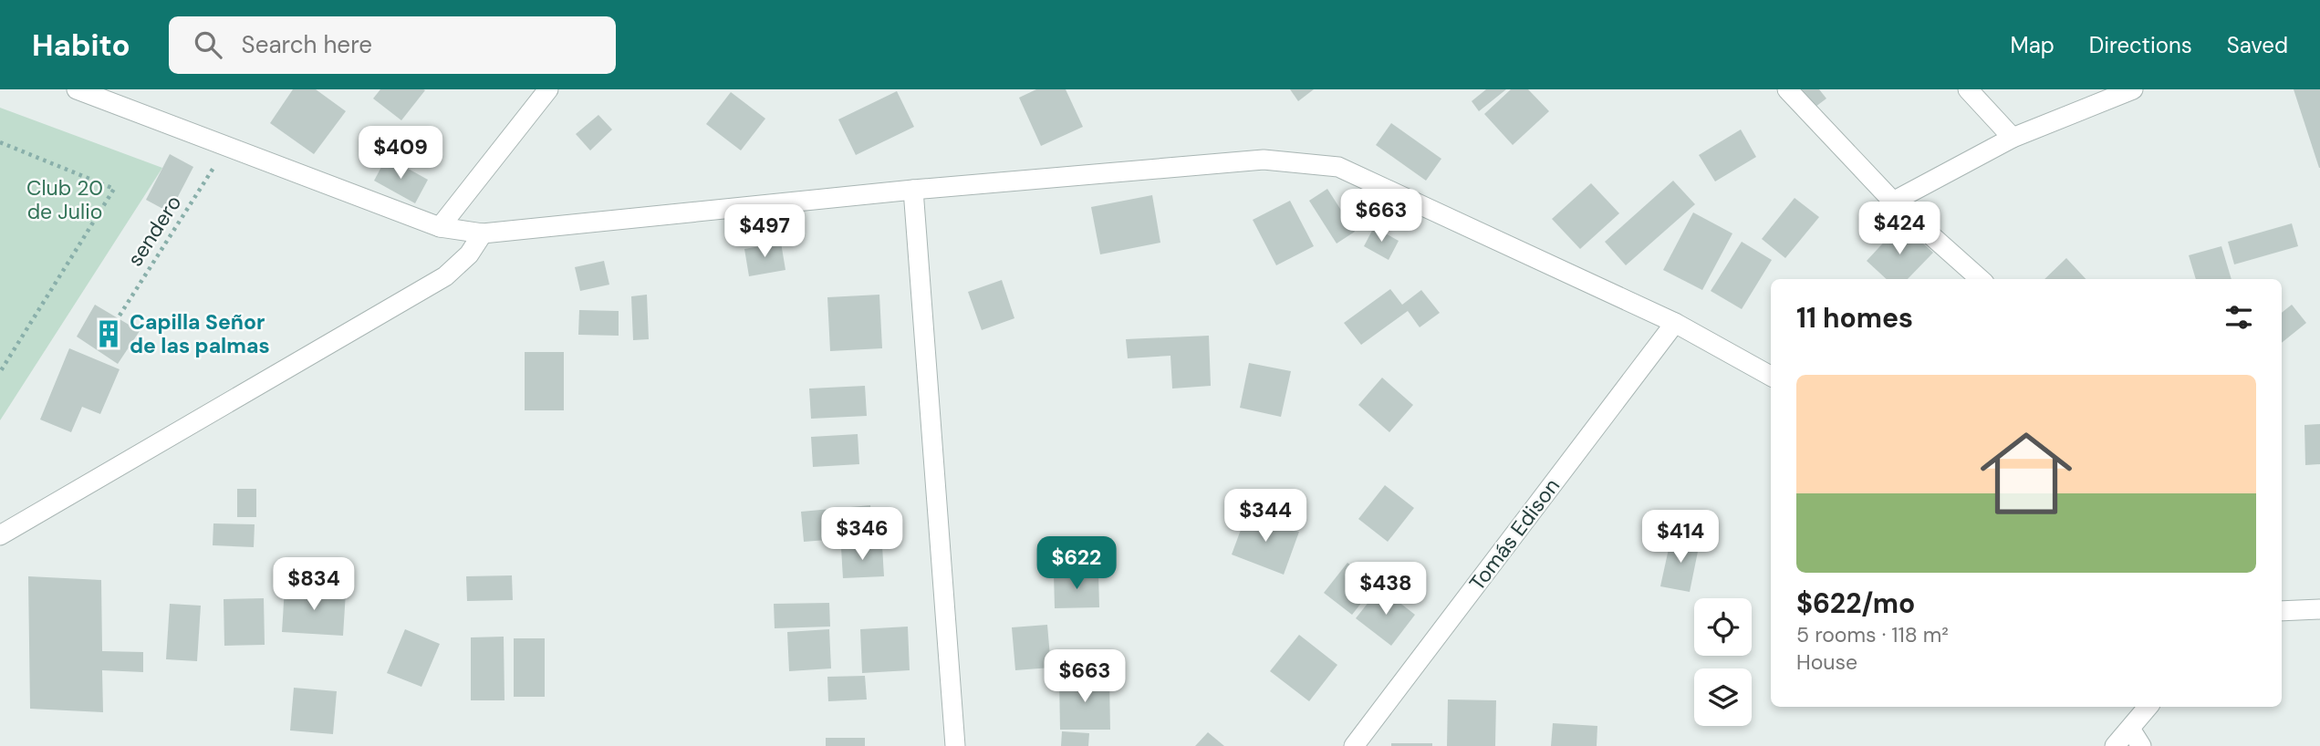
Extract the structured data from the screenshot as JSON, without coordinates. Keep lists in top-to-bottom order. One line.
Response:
{"streets":{"street":["Tomás Edison"],"path":["sendero"]},"parks":["Club 20 de Julio"],"places":{"building":["Capilla Señor de las palmas"]},"page":{"header":"Habito","search":"Search here","nav":["Map","Directions","Saved"],"price":["$409","$663","$424","$497","$344","$346","$414","$622","$834","$438","$663"],"heading":"11 homes","list":[{"name":"$622/mo","note":"5 rooms · 118 m² · House"}]}}
